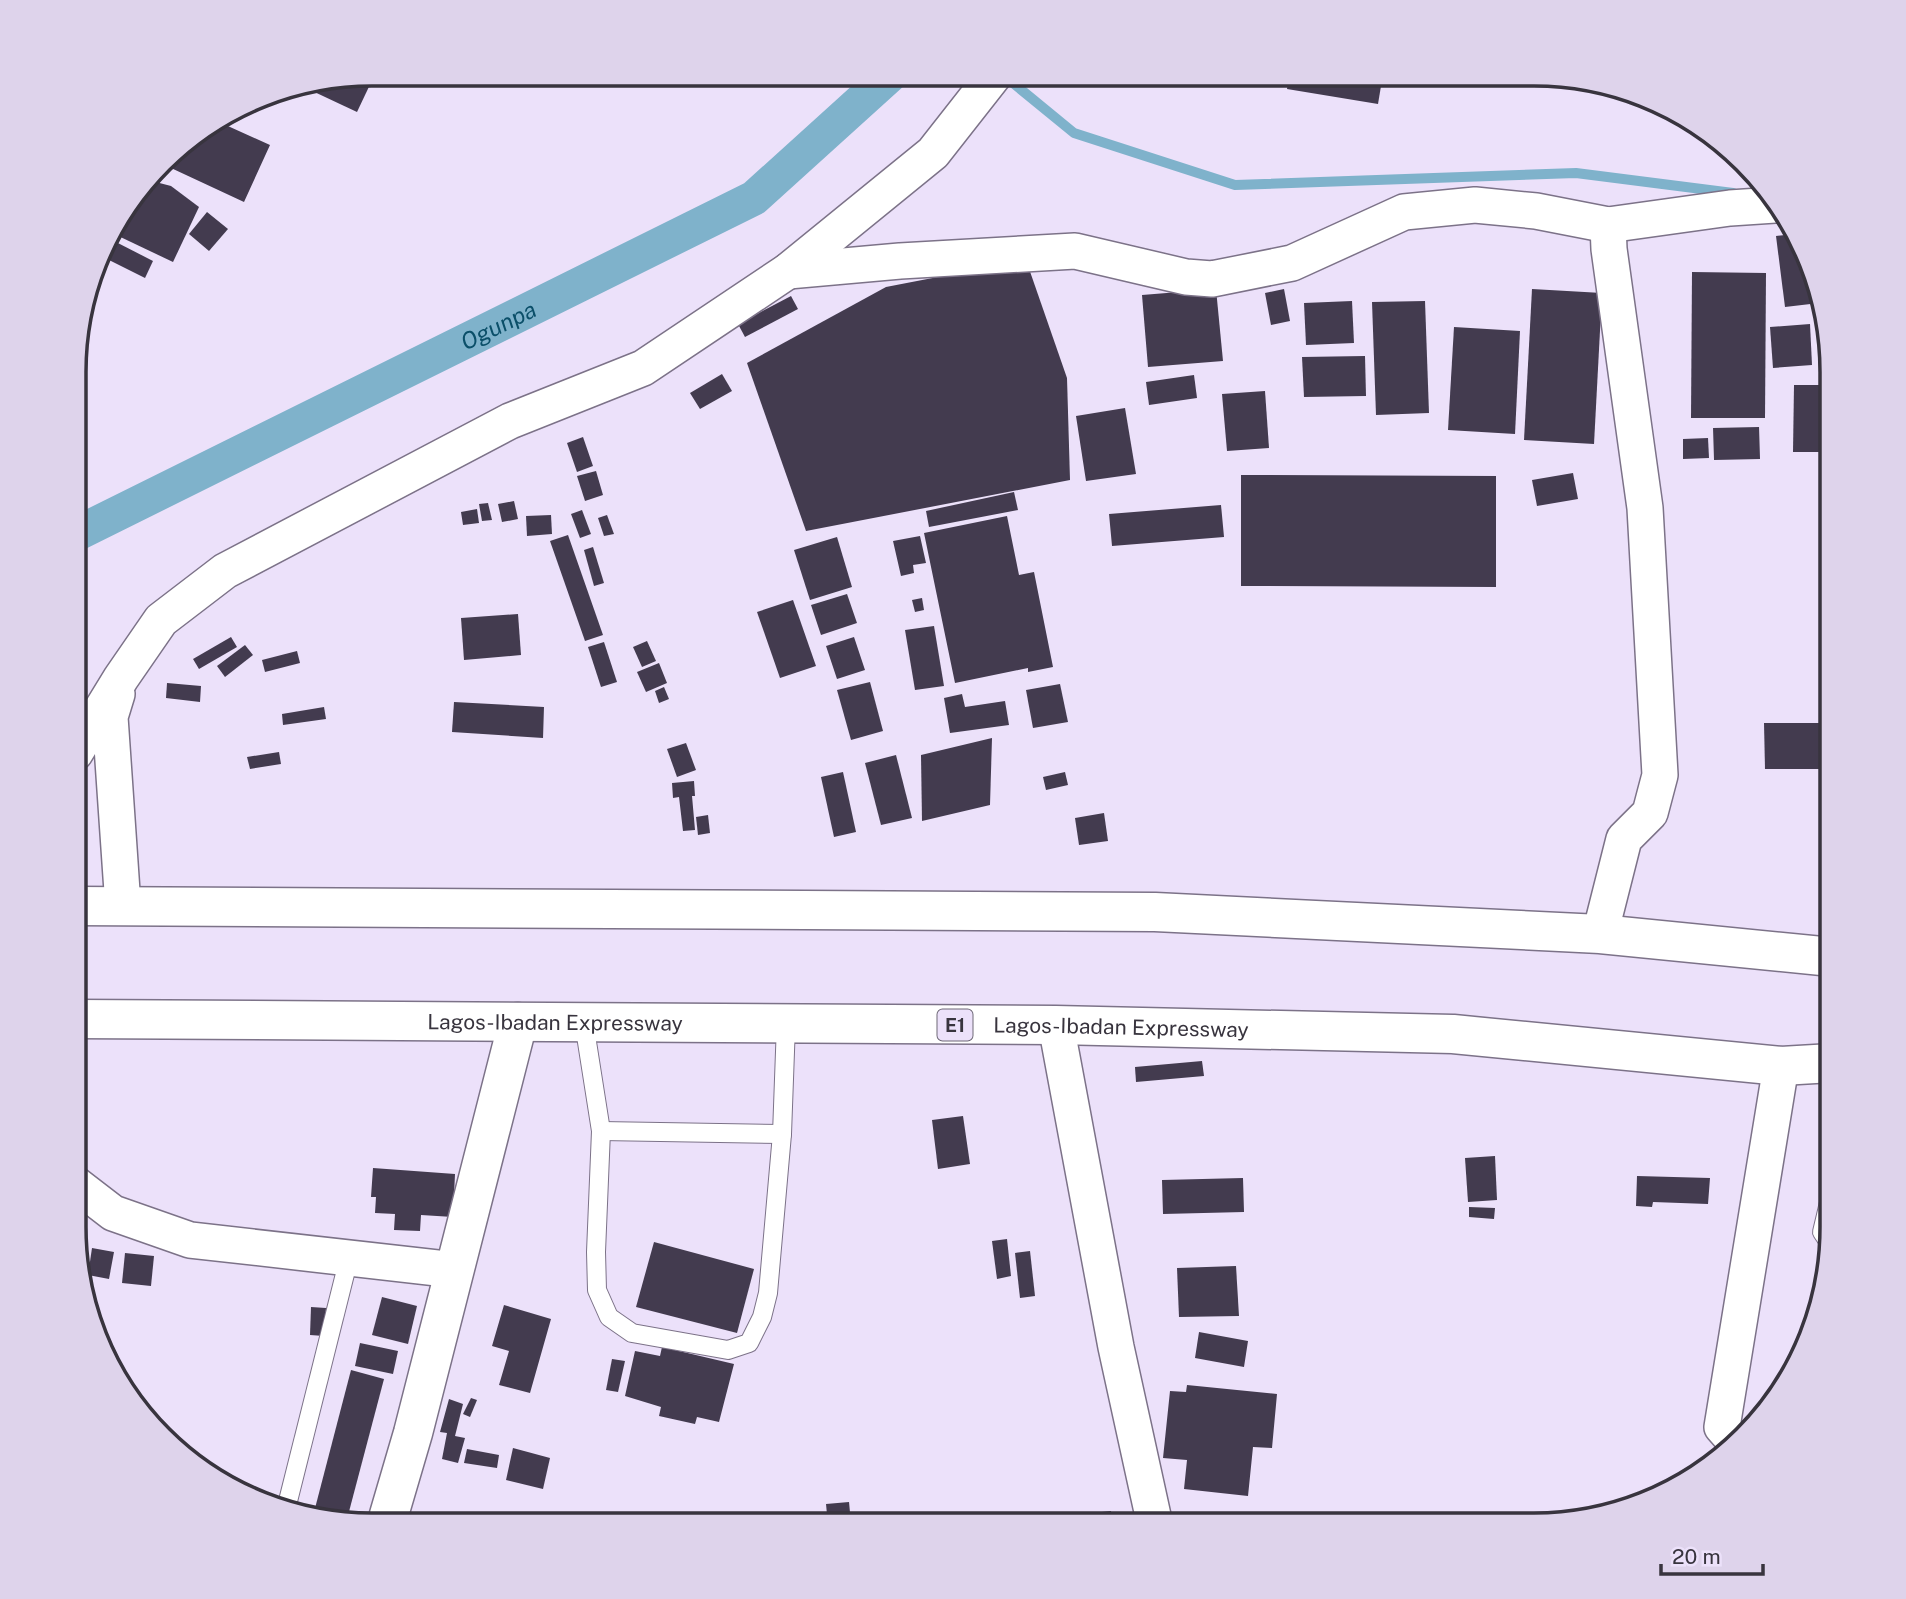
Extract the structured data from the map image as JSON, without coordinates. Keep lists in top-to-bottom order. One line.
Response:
{"streets":{"main road":["Lagos-Ibadan Expressway","E1"]},"water":["Ogunpa"],"scale_bar":"20 m"}
